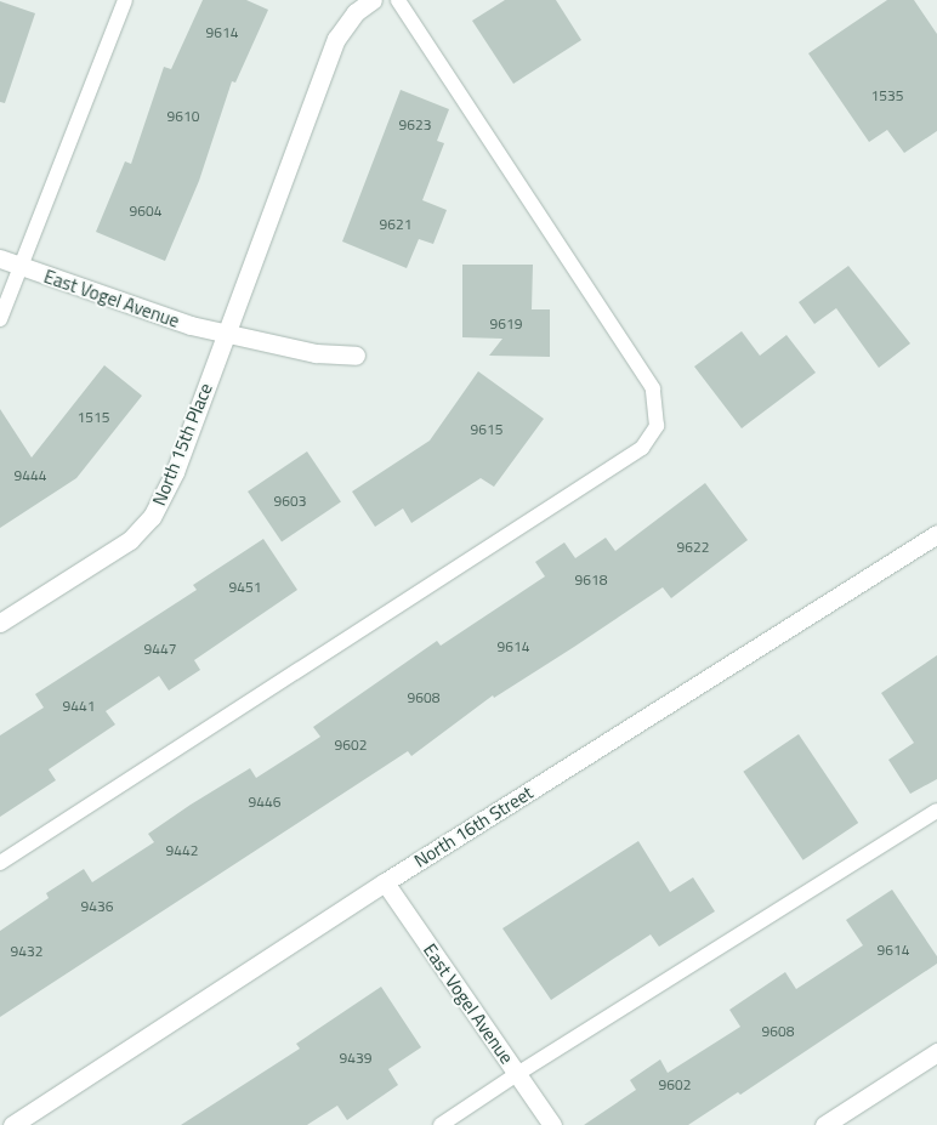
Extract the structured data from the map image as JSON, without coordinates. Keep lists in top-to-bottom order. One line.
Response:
{"streets":{"street":["East Vogel Avenue","North 15th Place","North 16th Street"]},"crossings":[["East Vogel Avenue","North 15th Place"],["East Vogel Avenue","North 16th Street"]],"house_numbers":["9614","1535","9610","9623","9604","9621","9619","1515","9615","9444","9603","9622","9618","9451","9614","9447","9608","9441","9602","9446","9442","9436","9614","9432","9608","9439","9602"]}
